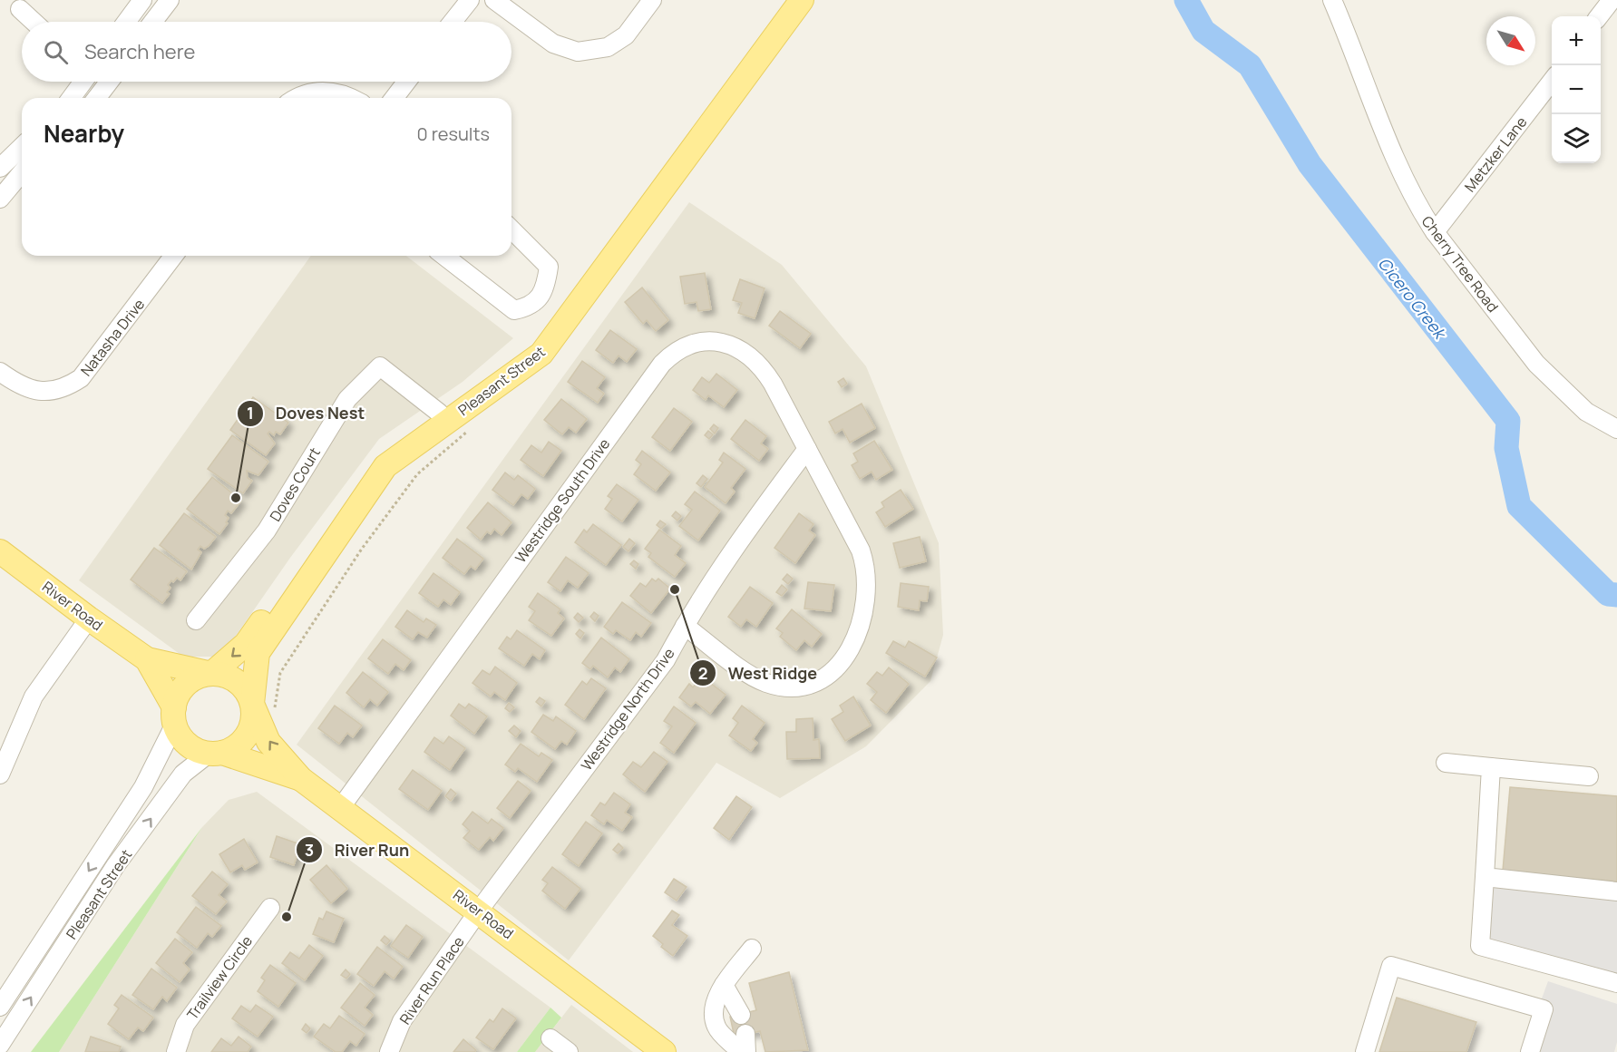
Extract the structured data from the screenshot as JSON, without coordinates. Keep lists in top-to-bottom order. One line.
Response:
{"streets":{"main road":["Pleasant Street","River Road"],"street":["Metzker Lane","Cherry Tree Road","Natasha Drive","Doves Court","Westridge South Drive","Westridge North Drive","Trailview Circle","River Run Place"]},"crossings":[["Metzker Lane","Cherry Tree Road"],["Pleasant Street","Doves Court"],["Pleasant Street","River Road"],["Westridge South Drive","River Road"],["Westridge South Drive","Westridge North Drive"],["River Road","Westridge North Drive"],["River Road","River Run Place"],["Westridge North Drive","River Run Place"]],"water":["Cicero Creek"],"places":["Doves Nest","West Ridge","River Run"],"north":"bottom right","page":{"map_buttons":["+","−"],"search":"Search here","heading":["Nearby","0 results"]}}
